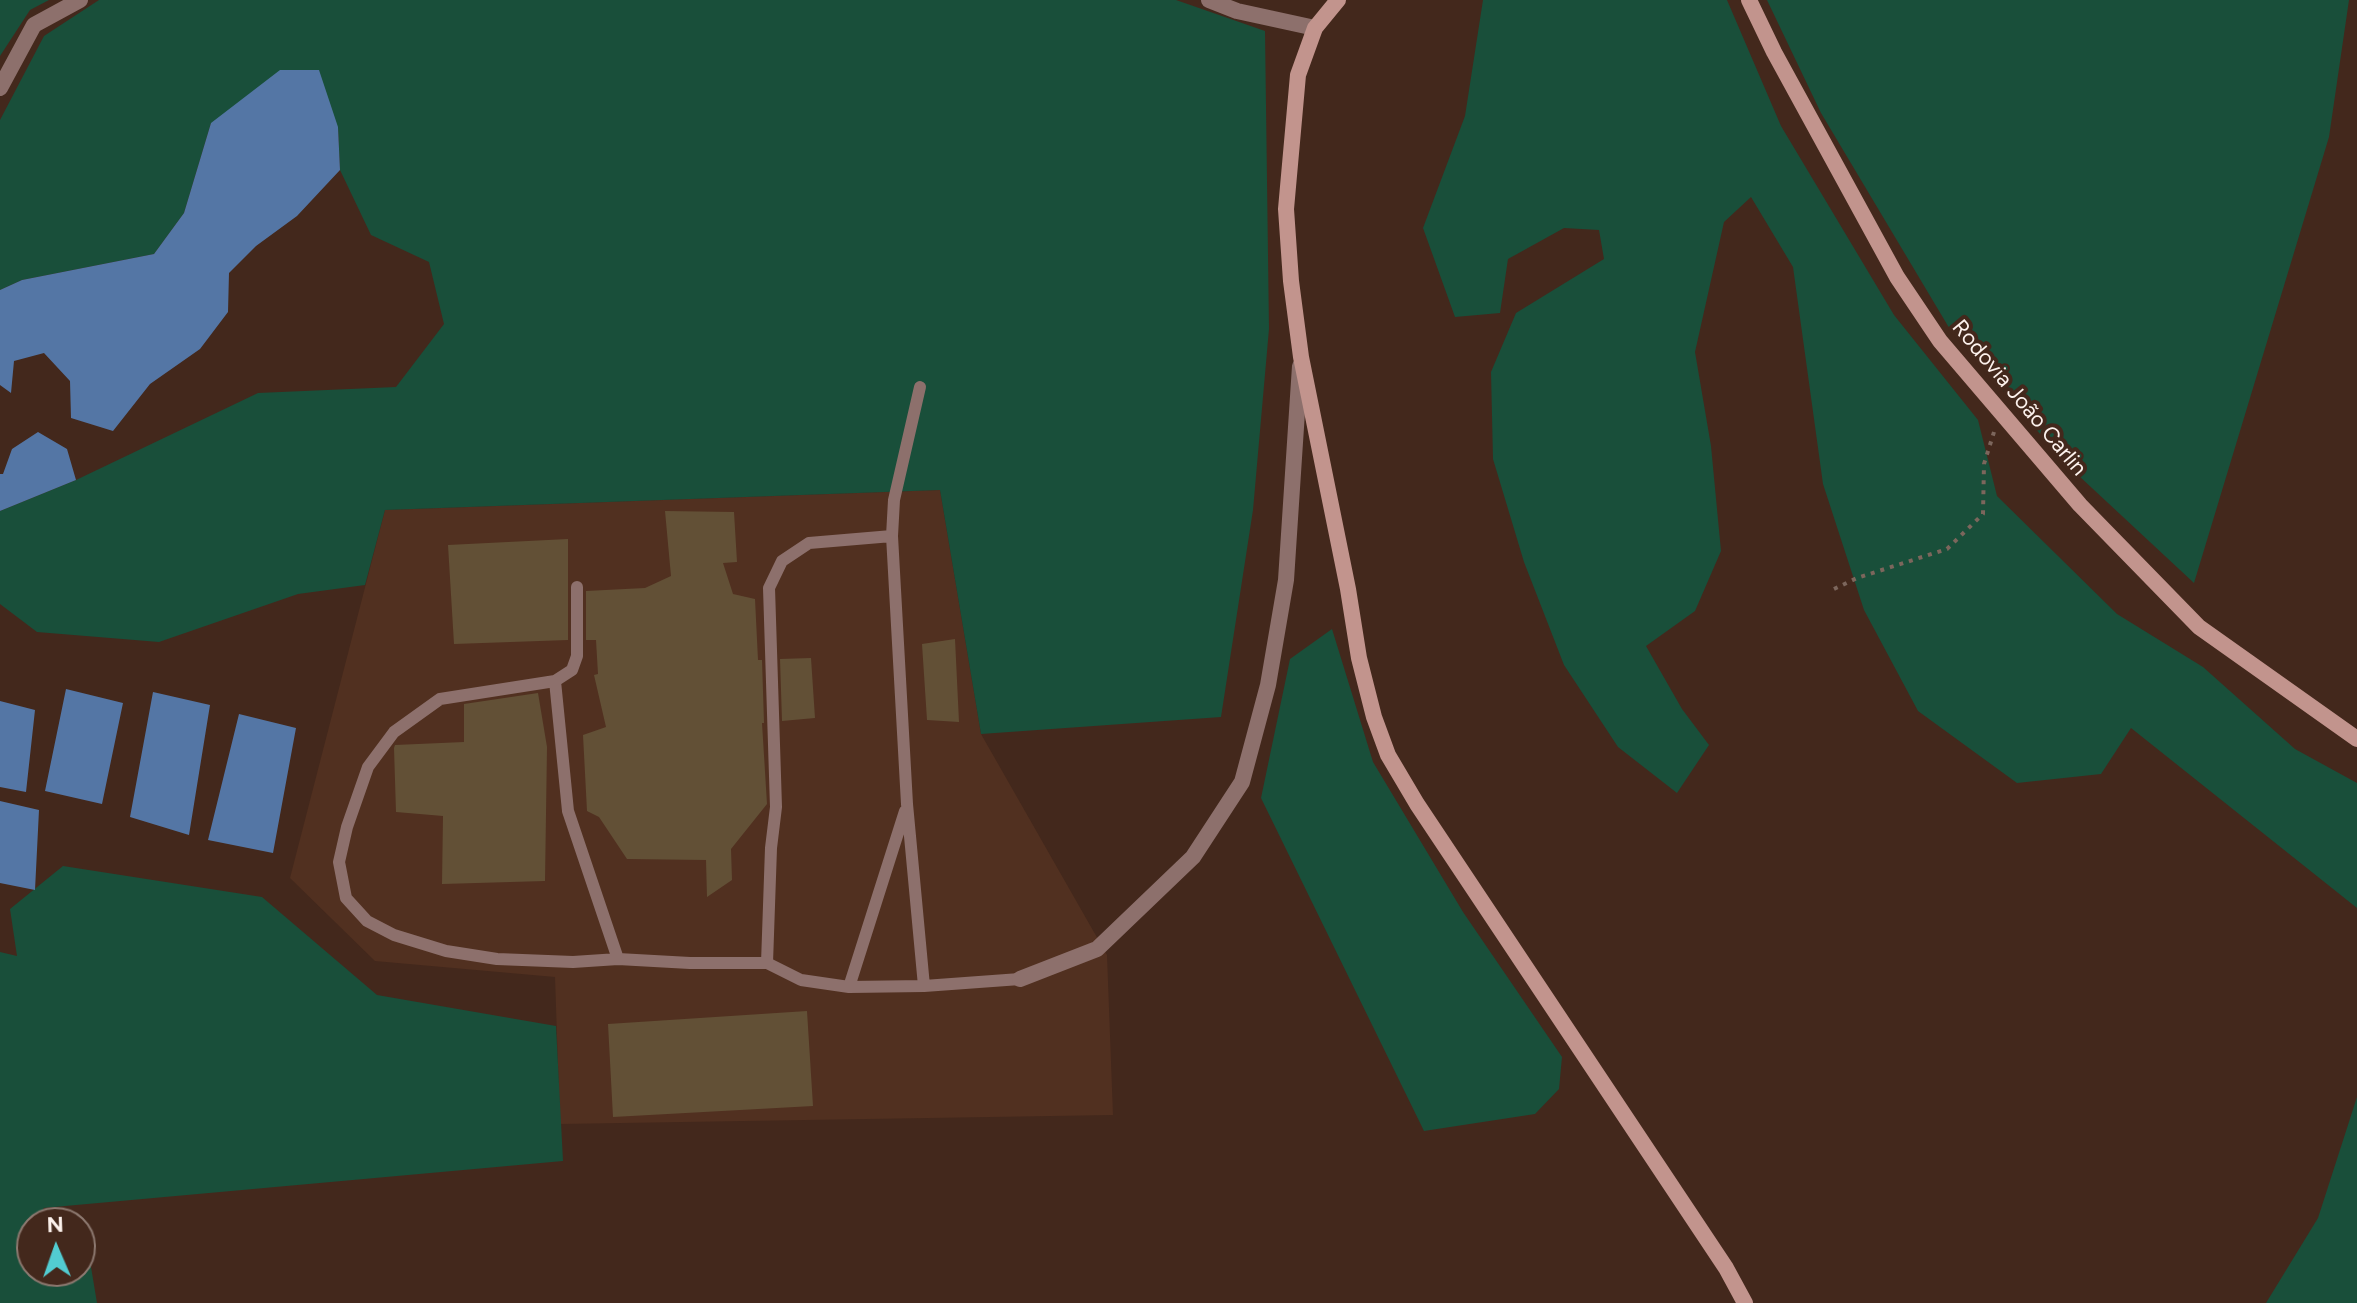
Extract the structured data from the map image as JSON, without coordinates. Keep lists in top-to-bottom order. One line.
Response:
{"streets":{"street":["Rodovia João Carlin"]},"north":"top"}
